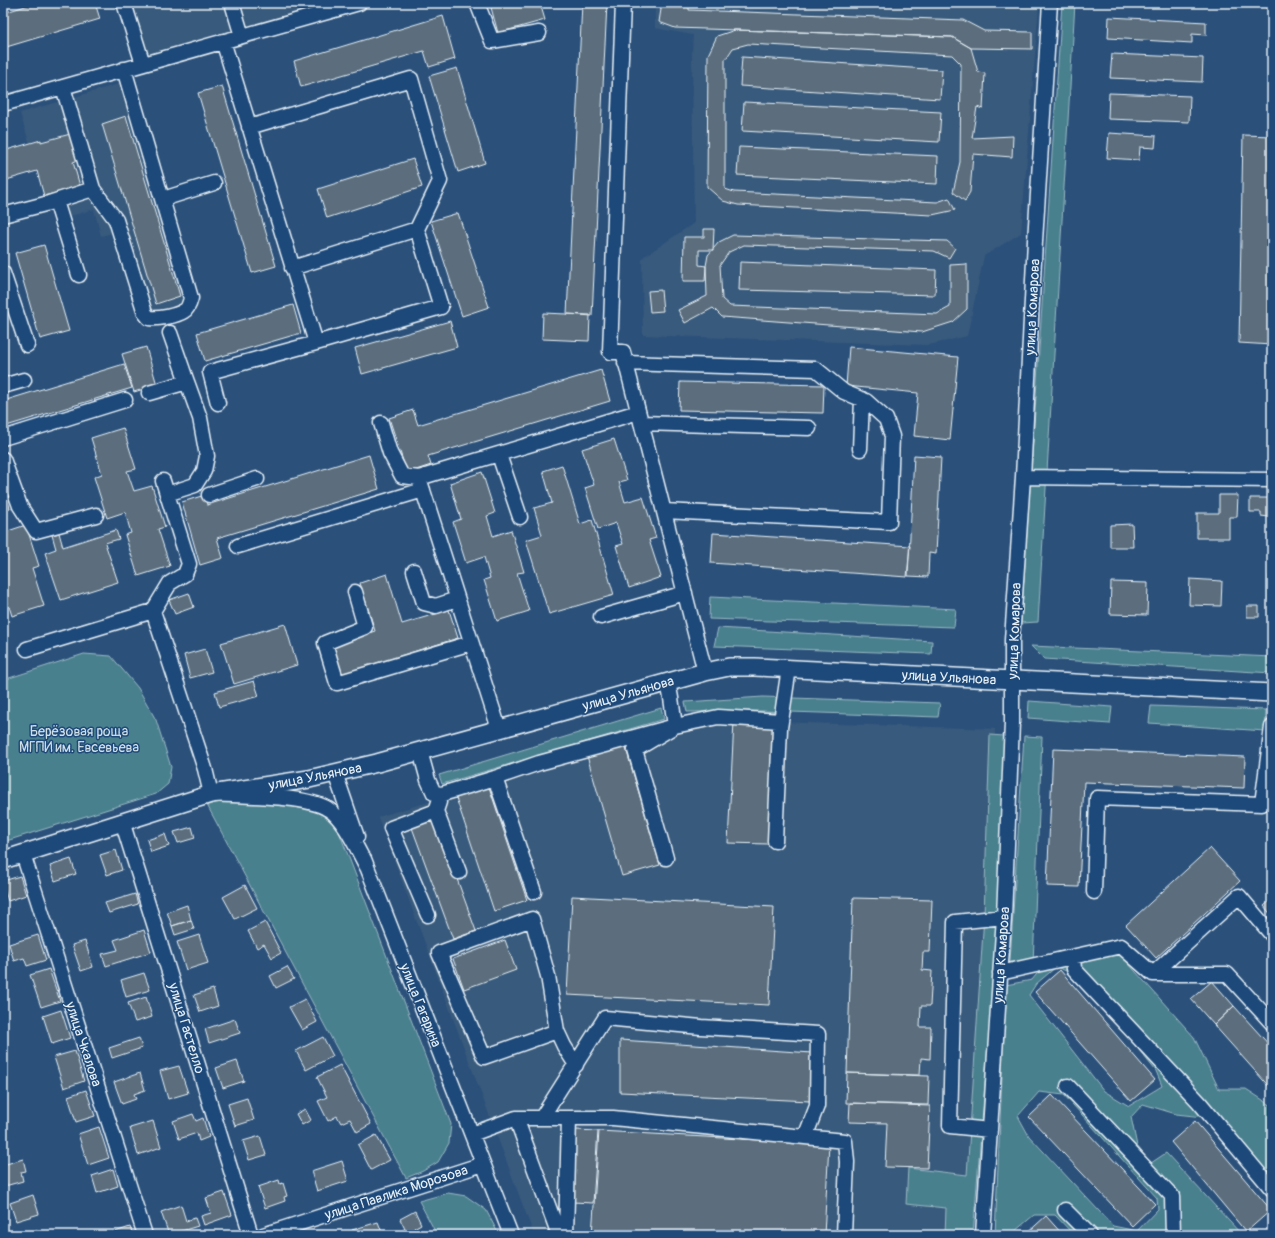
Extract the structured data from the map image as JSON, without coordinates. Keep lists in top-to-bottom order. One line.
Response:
{"streets":{"main road":["улица Ульянова"],"street":["улица Комарова","улица Гагарина","улица Гастелло","улица Чкалова","улица Павлика Морозова"]},"crossings":[["улица Комарова","улица Ульянова"],["улица Ульянова","улица Гагарина"],["улица Ульянова","улица Гастелло"],["улица Ульянова","улица Чкалова"],["улица Гагарина","улица Павлика Морозова"]],"parks":["Берёзовая роща МГПИ им. Евсевьева"]}
